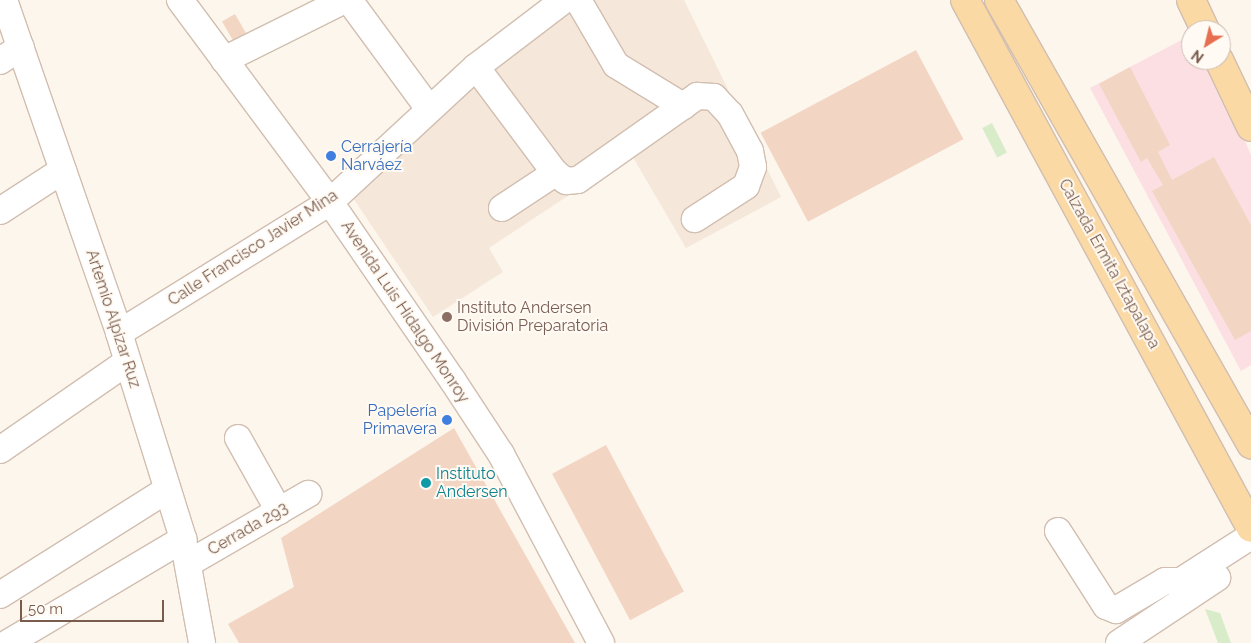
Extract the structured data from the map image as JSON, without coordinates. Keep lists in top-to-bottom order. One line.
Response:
{"streets":{"main road":["Calzada Ermita Iztapalapa"],"street":["Calle Francisco Javier Mina","Avenida Luis Hidalgo Monroy","Artemio Alpizar Ruz","Cerrada 293"]},"crossings":[["Calle Francisco Javier Mina","Avenida Luis Hidalgo Monroy"],["Calle Francisco Javier Mina","Artemio Alpizar Ruz"],["Artemio Alpizar Ruz","Cerrada 293"]],"places":["Cerrajería Narváez","Instituto Andersen División Preparatoria","Papelería Primavera","Instituto Andersen"],"scale_bar":"50 m","north":"bottom left"}
